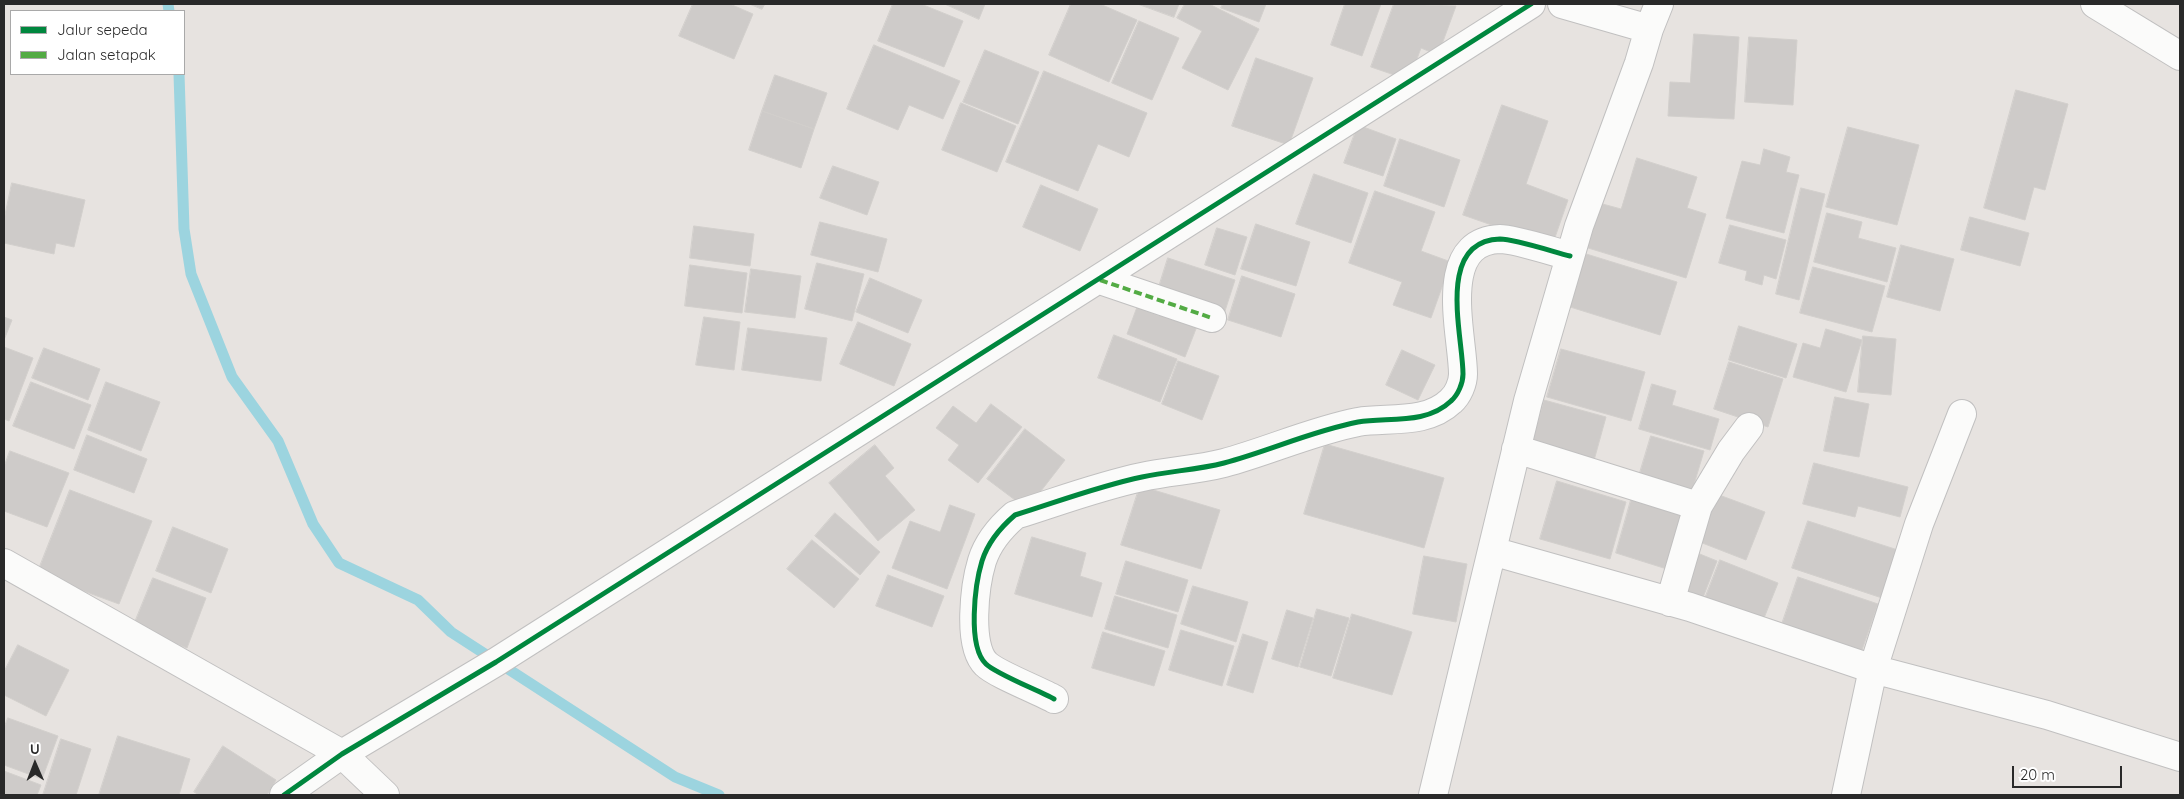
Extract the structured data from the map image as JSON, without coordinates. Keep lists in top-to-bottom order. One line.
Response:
{"legend":["Jalur sepeda","Jalan setapak"],"scale_bar":"20 m","north":"top"}
